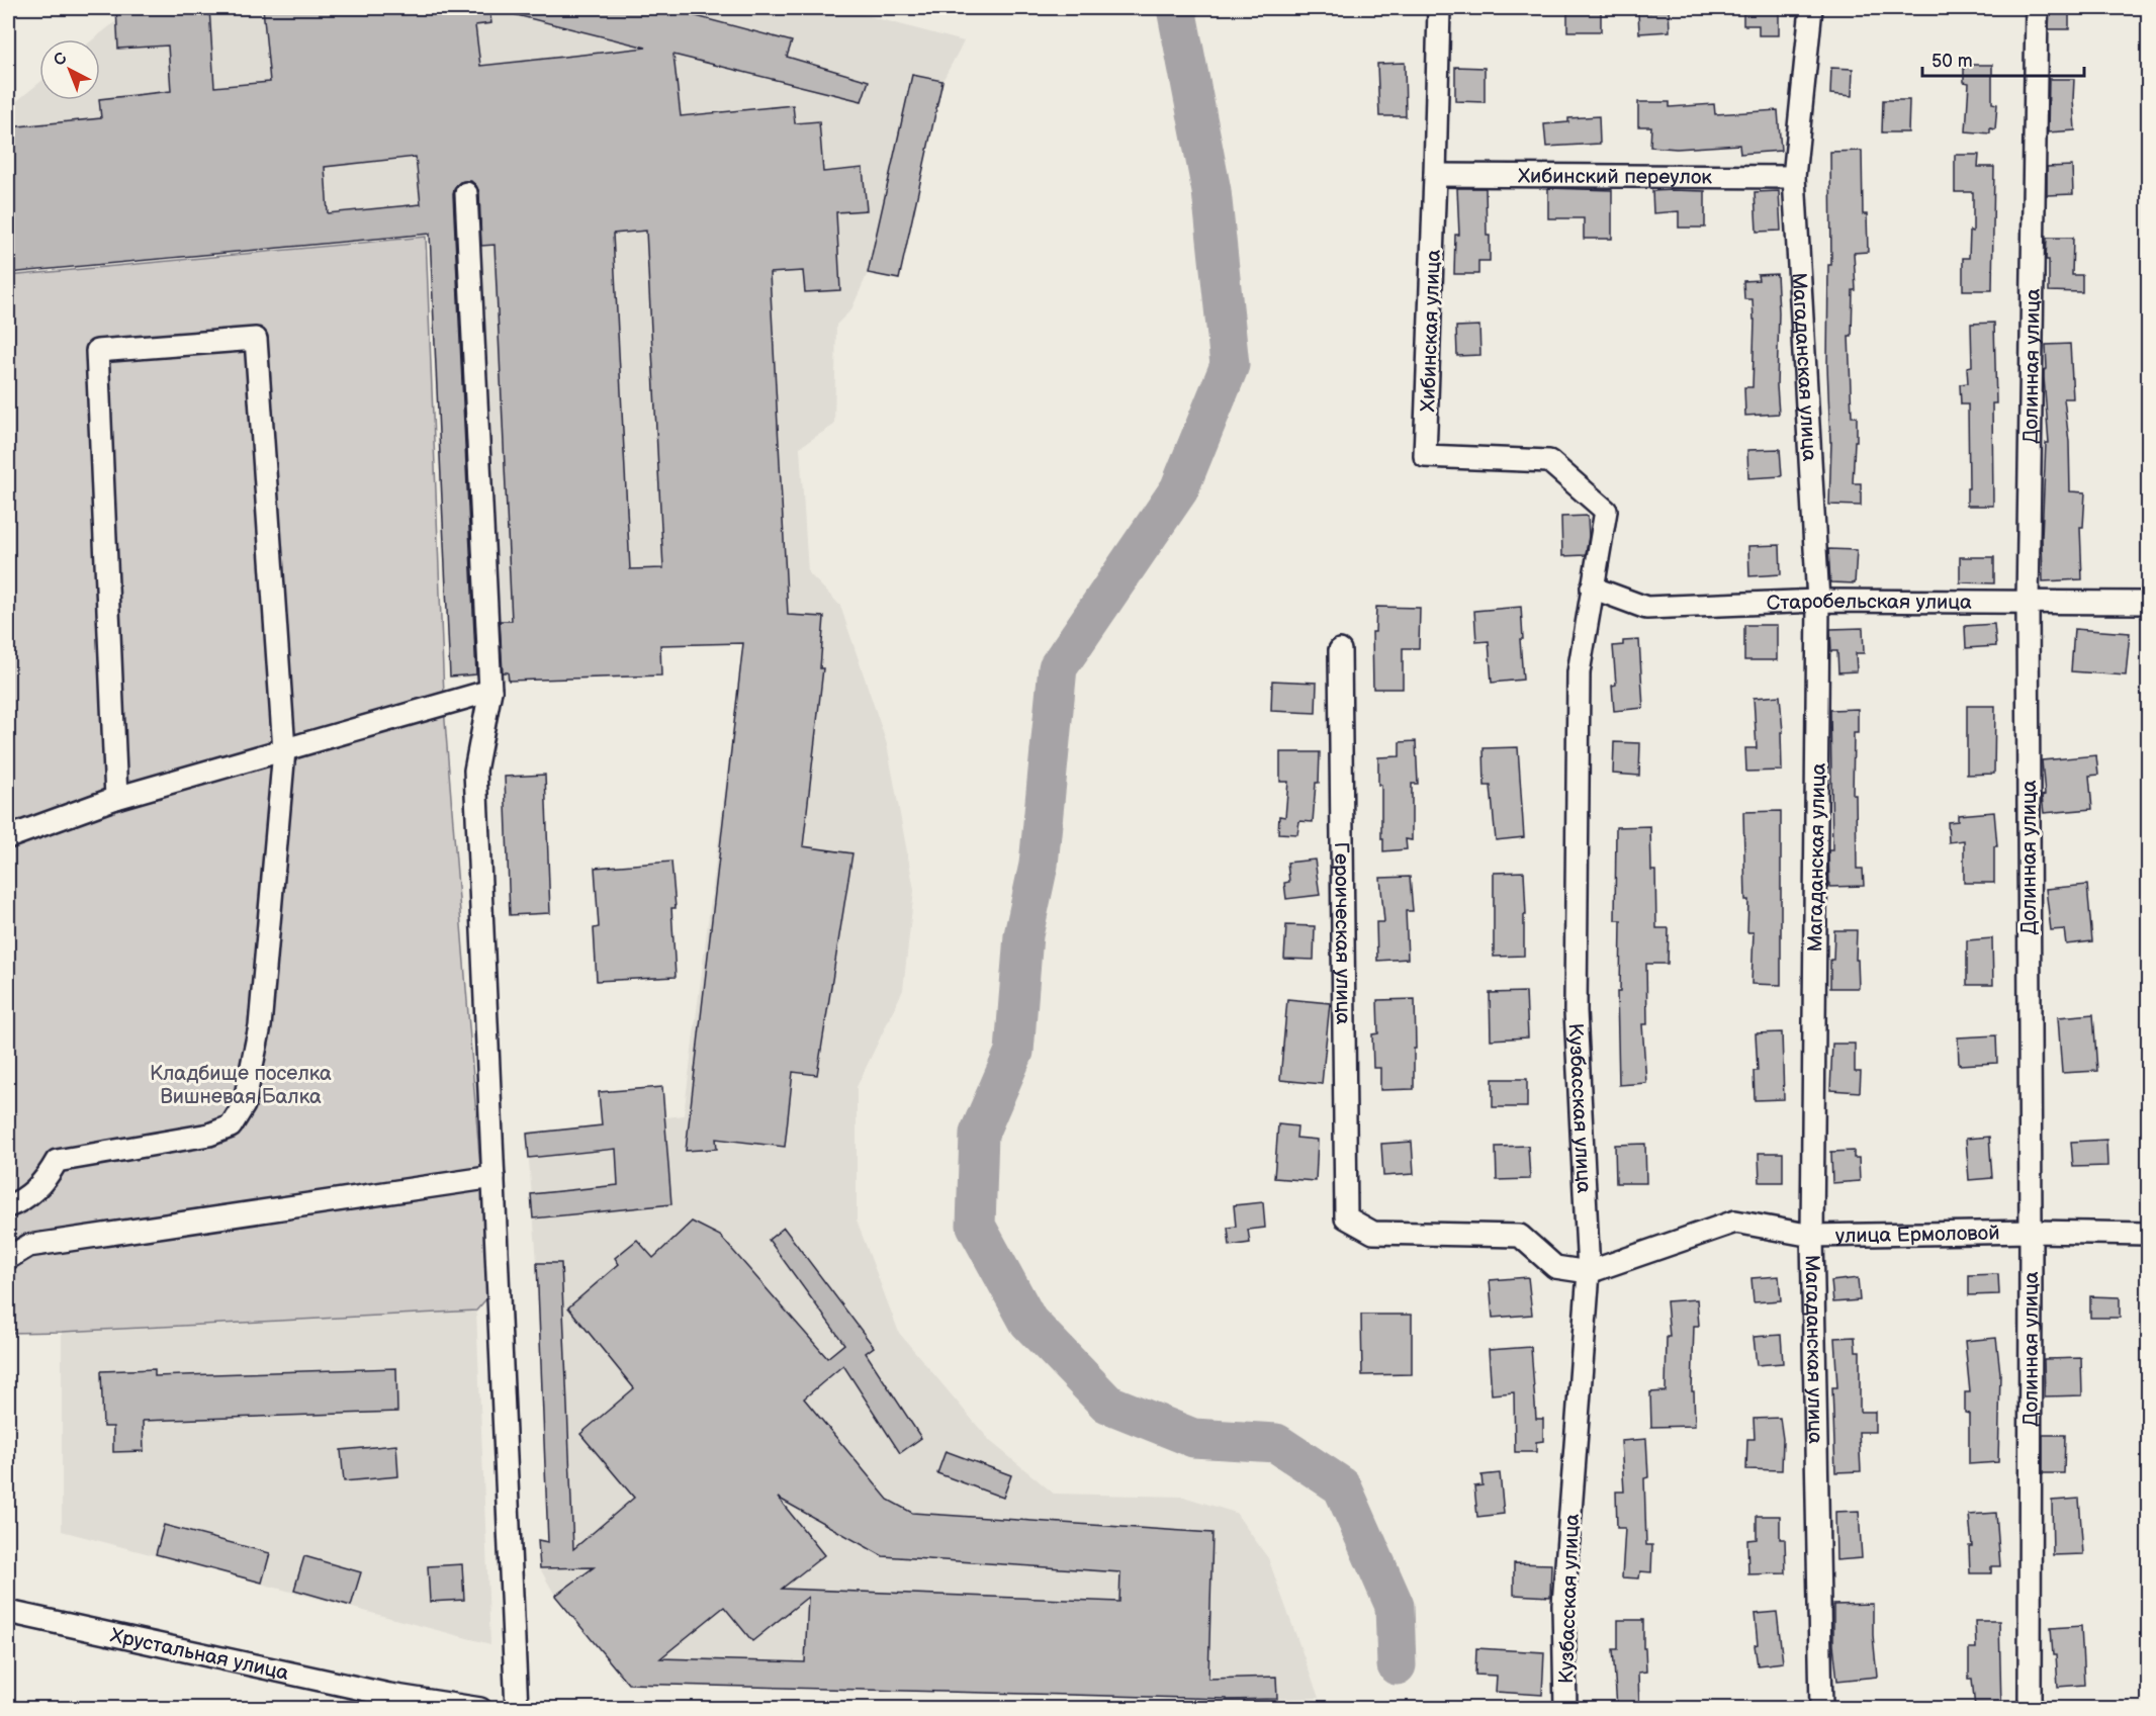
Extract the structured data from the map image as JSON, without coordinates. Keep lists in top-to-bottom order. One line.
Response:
{"streets":{"street":["Хибинский переулок","Хибинская улица","Магаданская улица","Долинная улица","Старобельская улица","Героическая улица","Кузбасская улица","улица Ермоловой","Хрустальная улица"]},"crossings":[["Хибинский переулок","Хибинская улица"],["Хибинский переулок","Магаданская улица"],["Хибинская улица","Кузбасская улица"],["Магаданская улица","Старобельская улица"],["Магаданская улица","улица Ермоловой"],["Долинная улица","Старобельская улица"],["Долинная улица","улица Ермоловой"],["Старобельская улица","Кузбасская улица"],["Героическая улица","Кузбасская улица"],["Героическая улица","улица Ермоловой"],["Кузбасская улица","улица Ермоловой"]],"parks":["Кладбище поселка Вишневая Балка"],"scale_bar":"50 m","north":"top left"}
